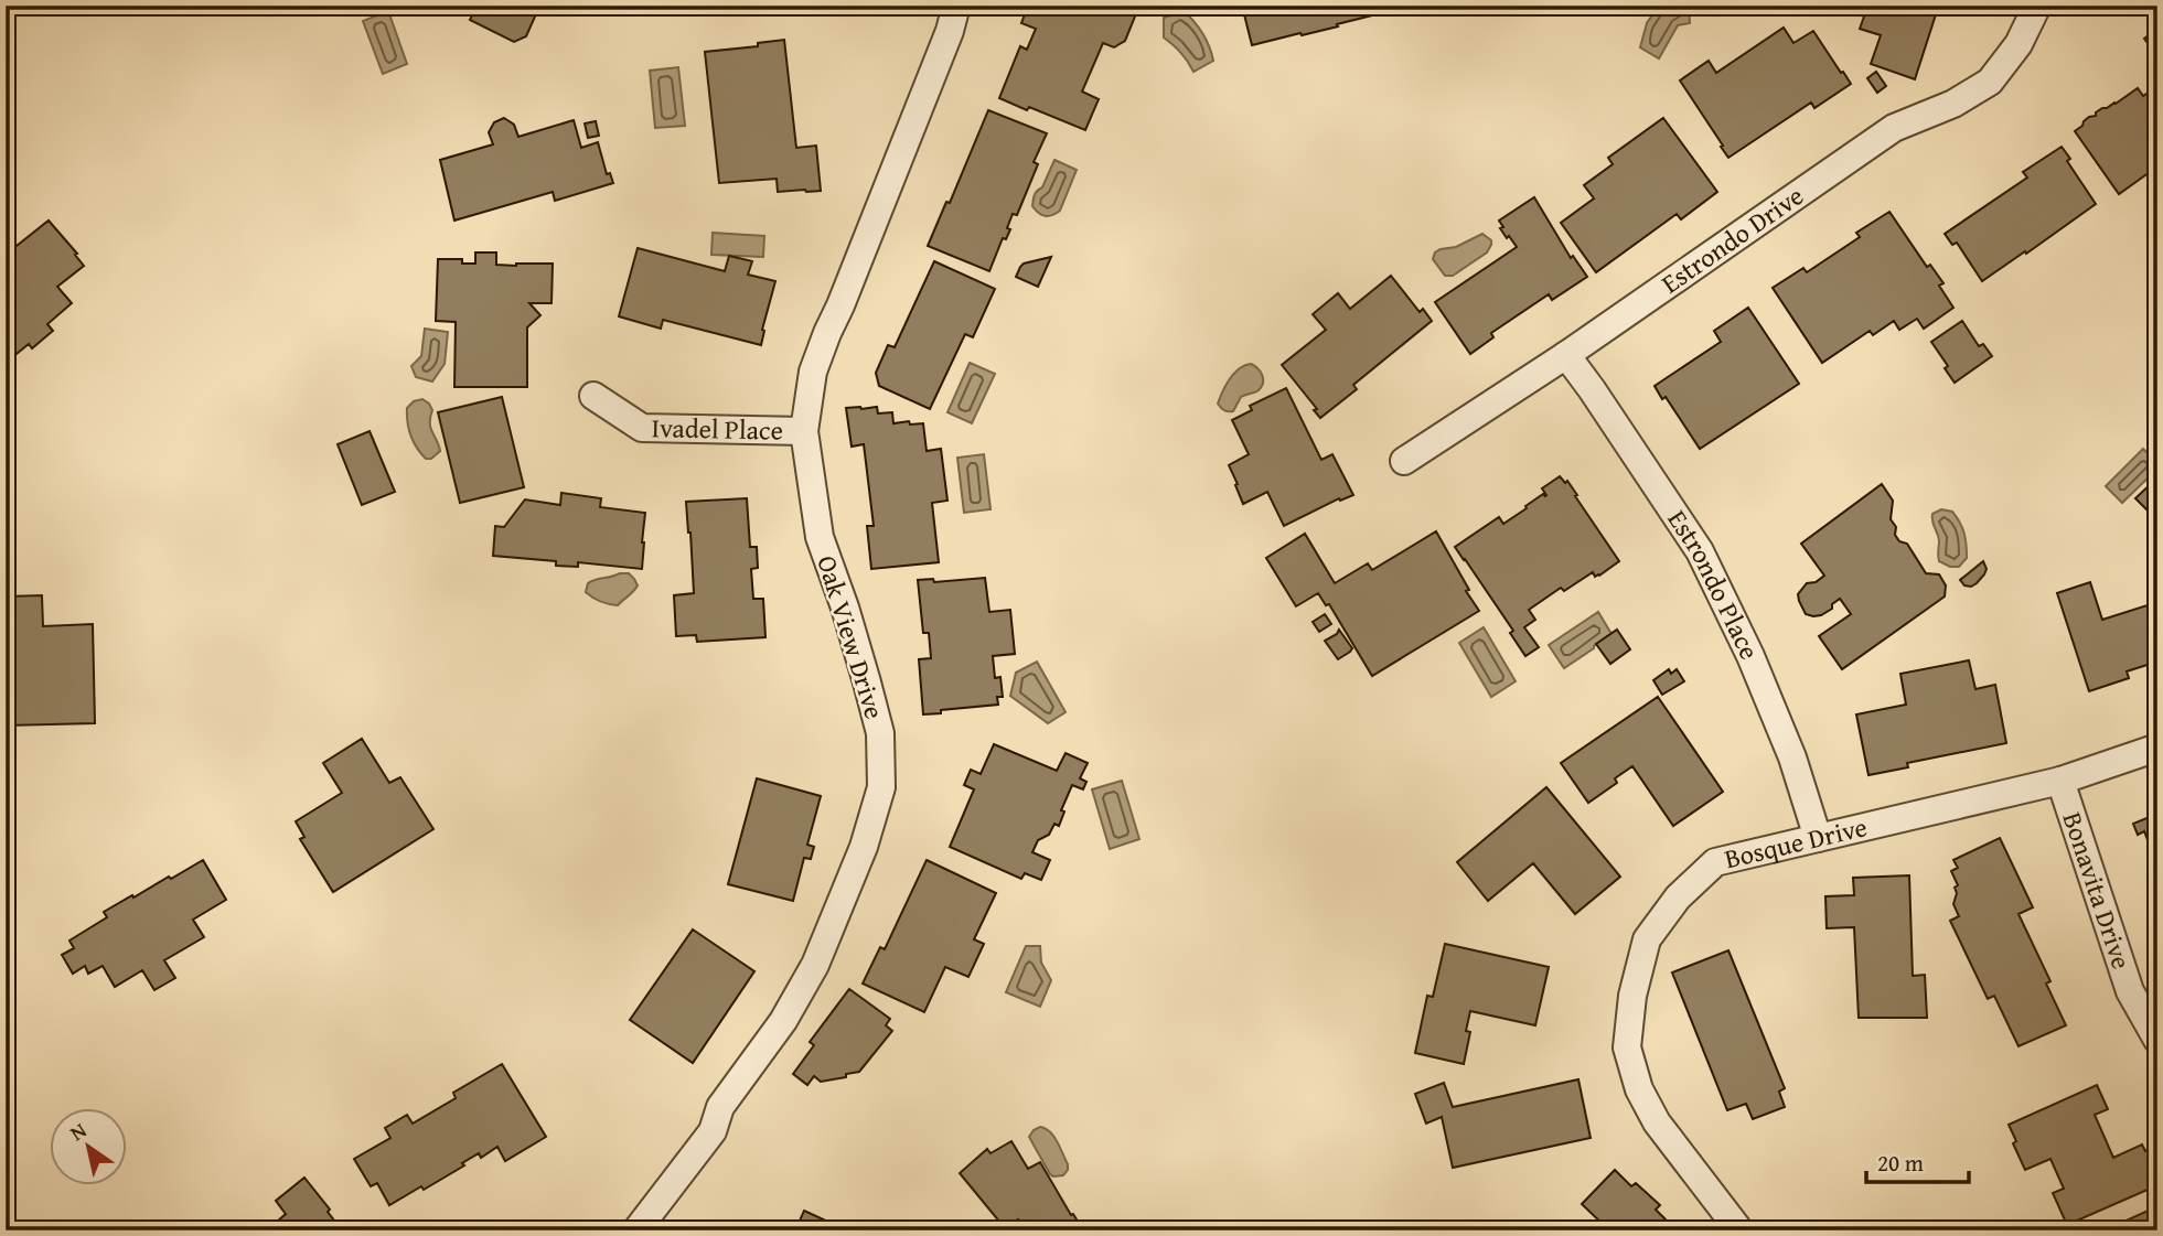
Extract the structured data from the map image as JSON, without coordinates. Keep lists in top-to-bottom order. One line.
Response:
{"streets":{"street":["Estrondo Drive","Ivadel Place","Estrondo Place","Oak View Drive","Bosque Drive","Bonavita Drive"]},"crossings":[["Estrondo Drive","Estrondo Place"],["Ivadel Place","Oak View Drive"],["Estrondo Place","Bosque Drive"],["Bosque Drive","Bonavita Drive"]],"scale_bar":"20 m","north":"top left"}
